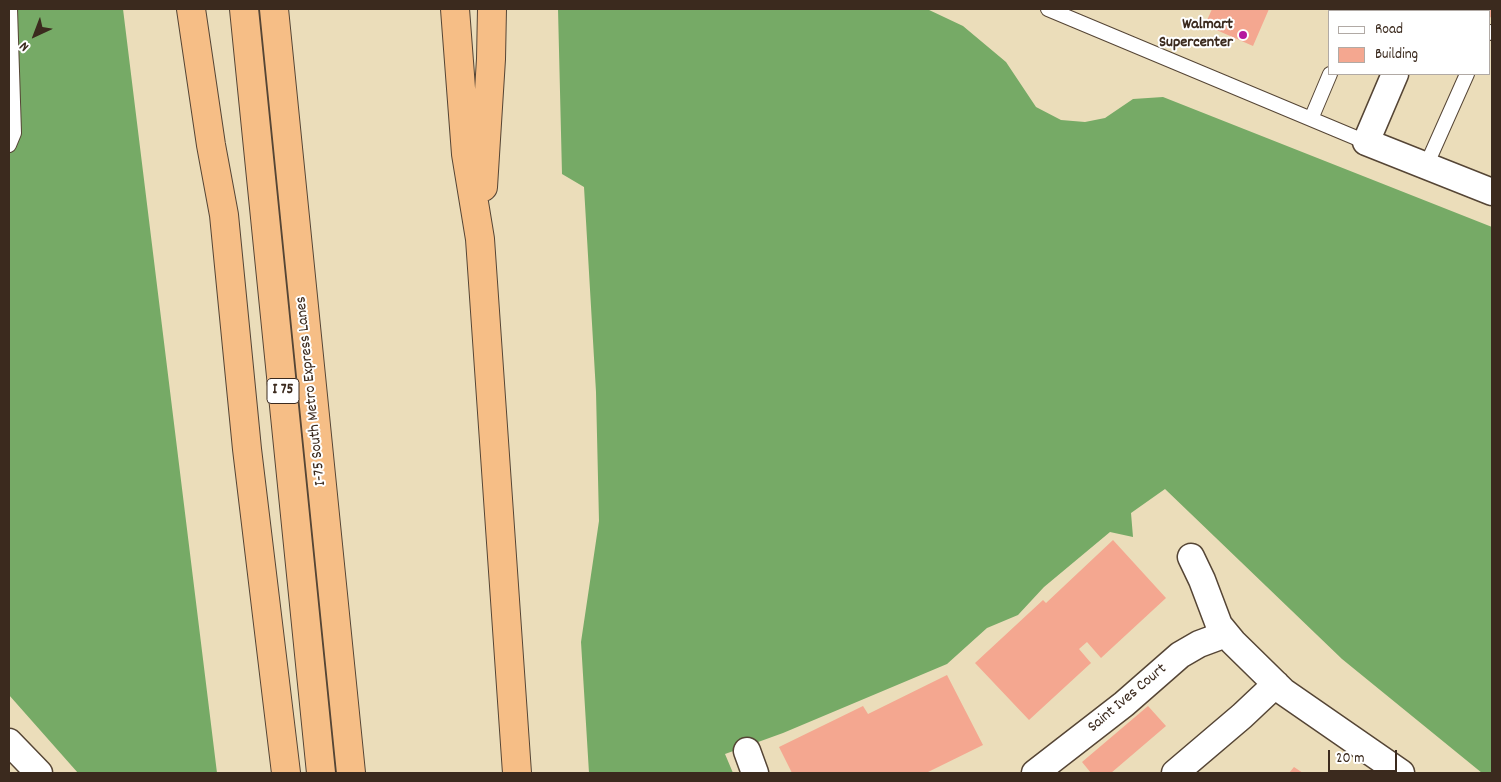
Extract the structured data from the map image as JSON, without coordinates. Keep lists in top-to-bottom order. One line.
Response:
{"streets":{"highway":["I 75","I-75 South Metro Express Lanes"],"street":["Saint Ives Court"]},"places":["Walmart Supercenter"],"legend":["Road","Building"],"scale_bar":"20 m","north":"bottom left"}
